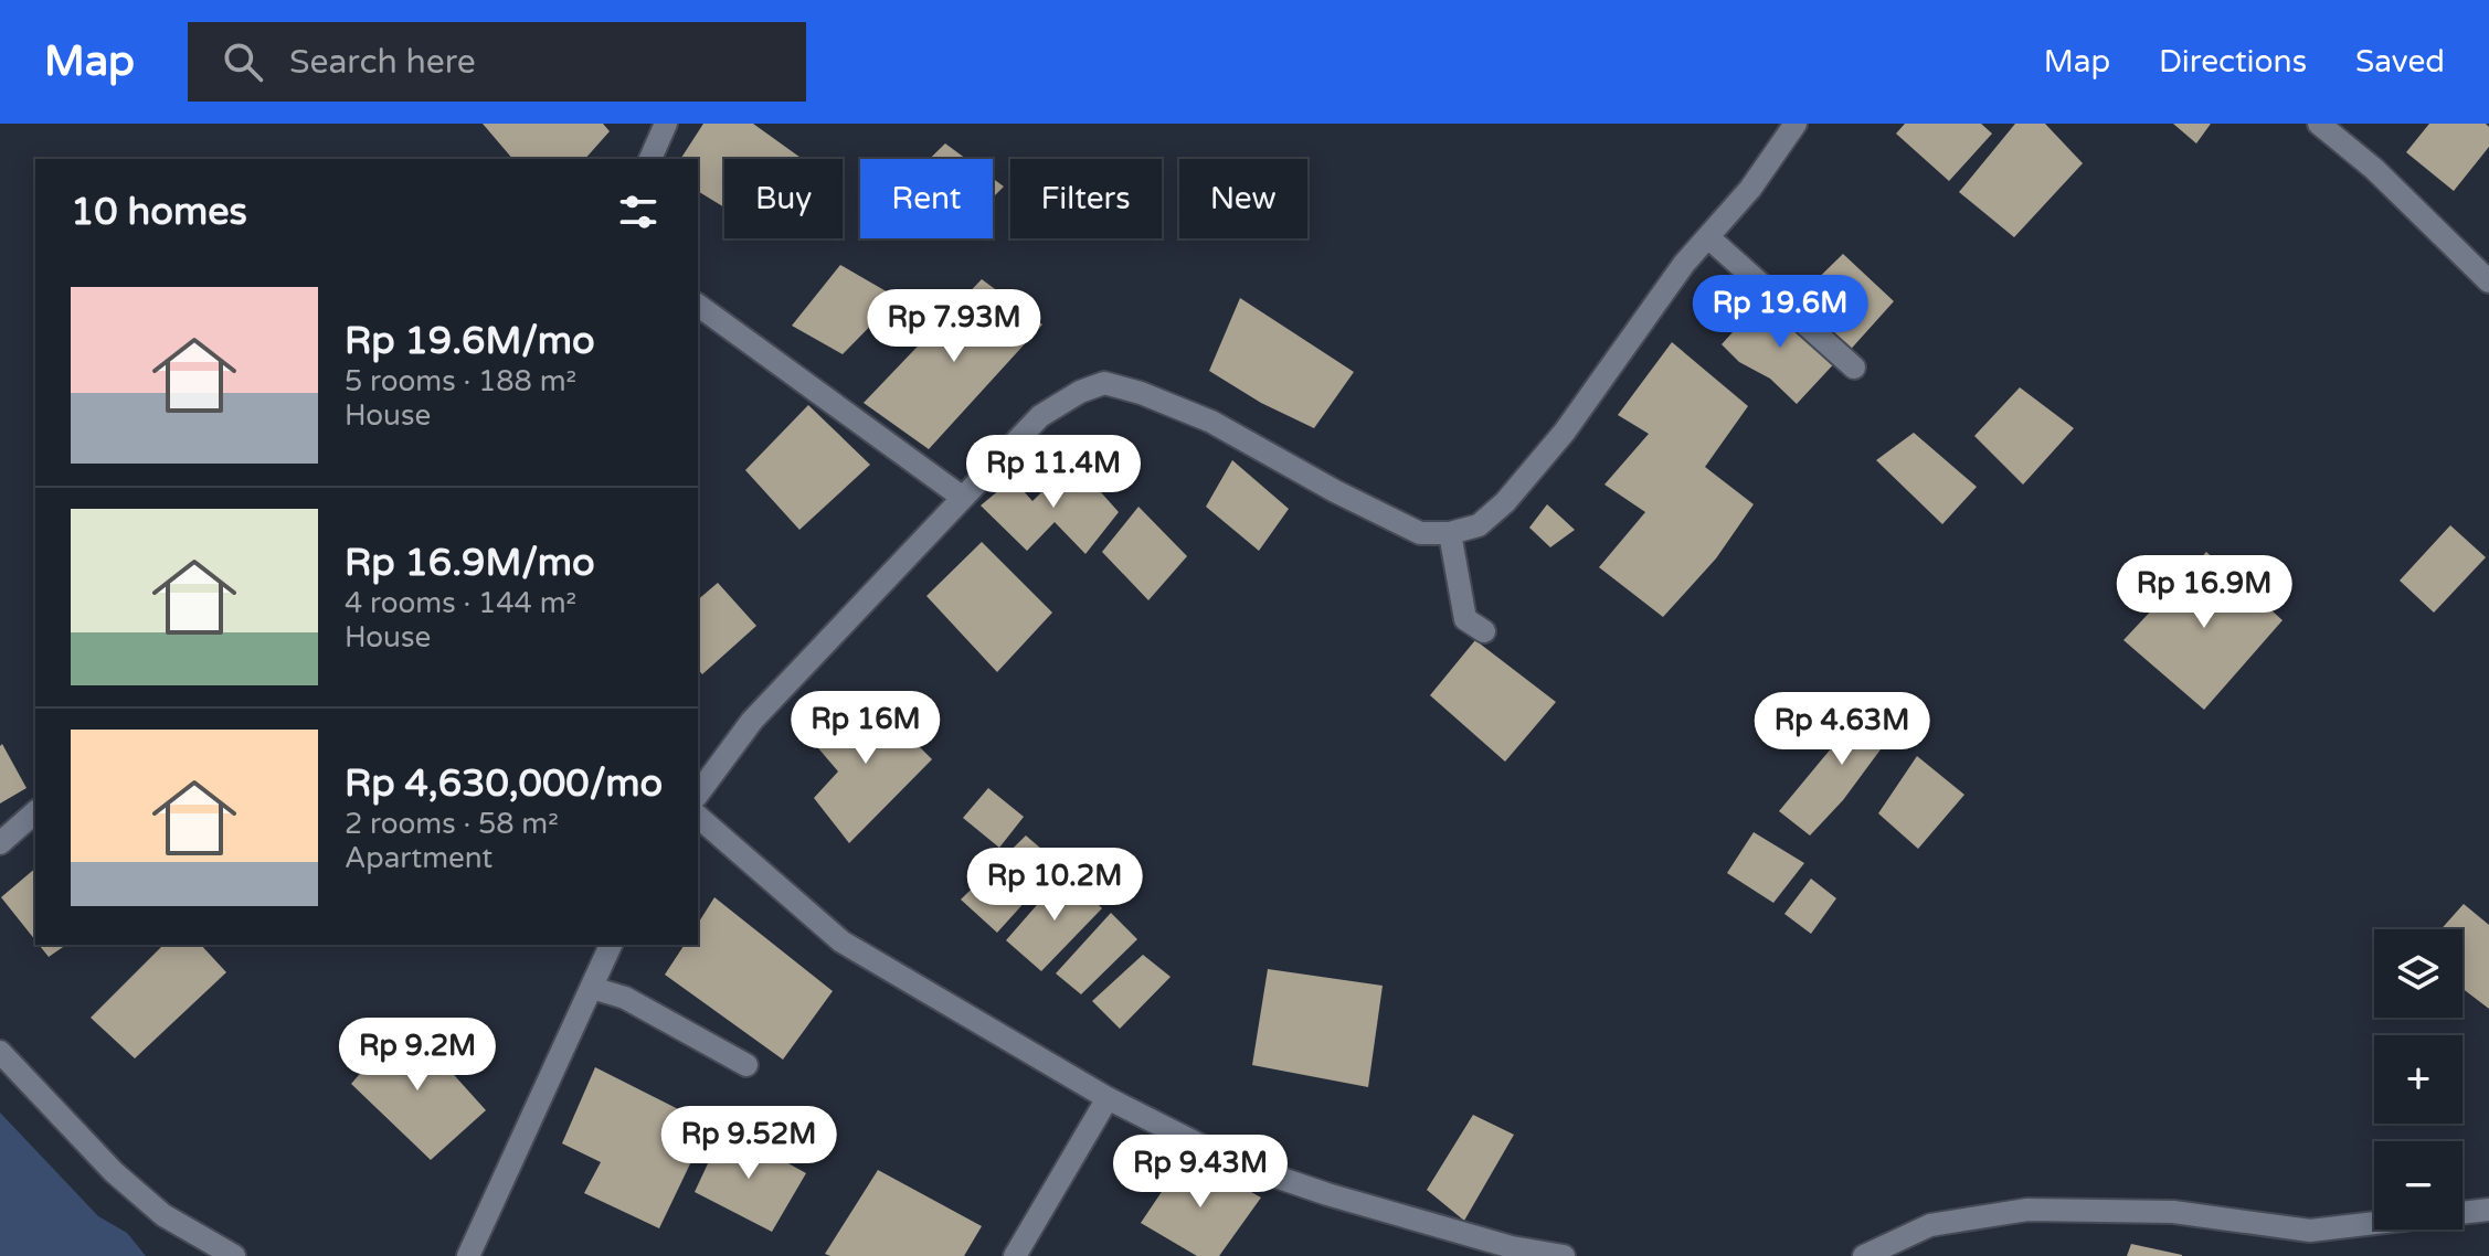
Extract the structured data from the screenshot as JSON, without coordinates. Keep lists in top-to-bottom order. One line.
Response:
{"page":{"header":"Map","search":"Search here","nav":["Map","Directions","Saved"],"chip":["Buy","Rent","Filters","New"],"heading":"10 homes","list":[{"name":"Rp 19.6M/mo","note":"5 rooms · 188 m² · House"},{"name":"Rp 16.9M/mo","note":"4 rooms · 144 m² · House"},{"name":"Rp 4,630,000/mo","note":"2 rooms · 58 m² · Apartment"}],"price":["Rp 19.6M","Rp 7.93M","Rp 11.4M","Rp 16.9M","Rp 16M","Rp 4.63M","Rp 10.2M","Rp 9.2M","Rp 9.52M","Rp 9.43M"],"map_buttons":["+","−"]}}
